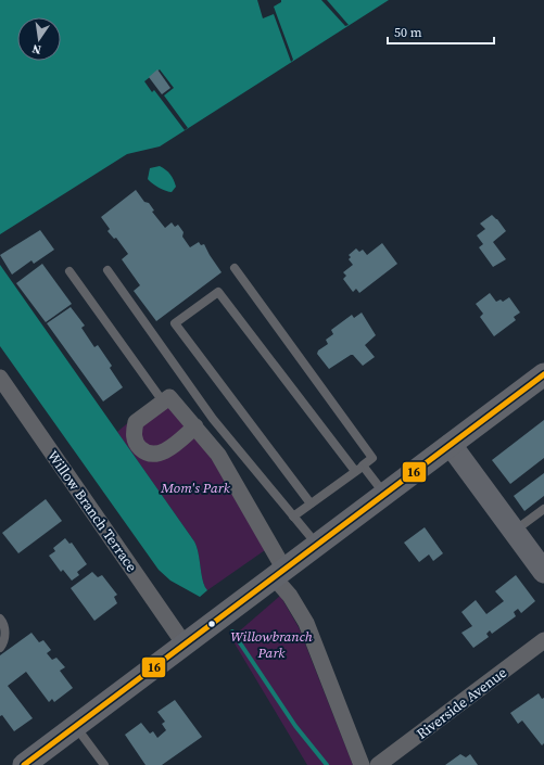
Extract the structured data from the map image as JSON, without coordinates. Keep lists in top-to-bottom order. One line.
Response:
{"streets":{"street":["Willow Branch Terrace","Riverside Avenue"]},"parks":["Mom's Park","Willowbranch Park"],"lines":["transit line 16"],"scale_bar":"50 m","north":"bottom"}
